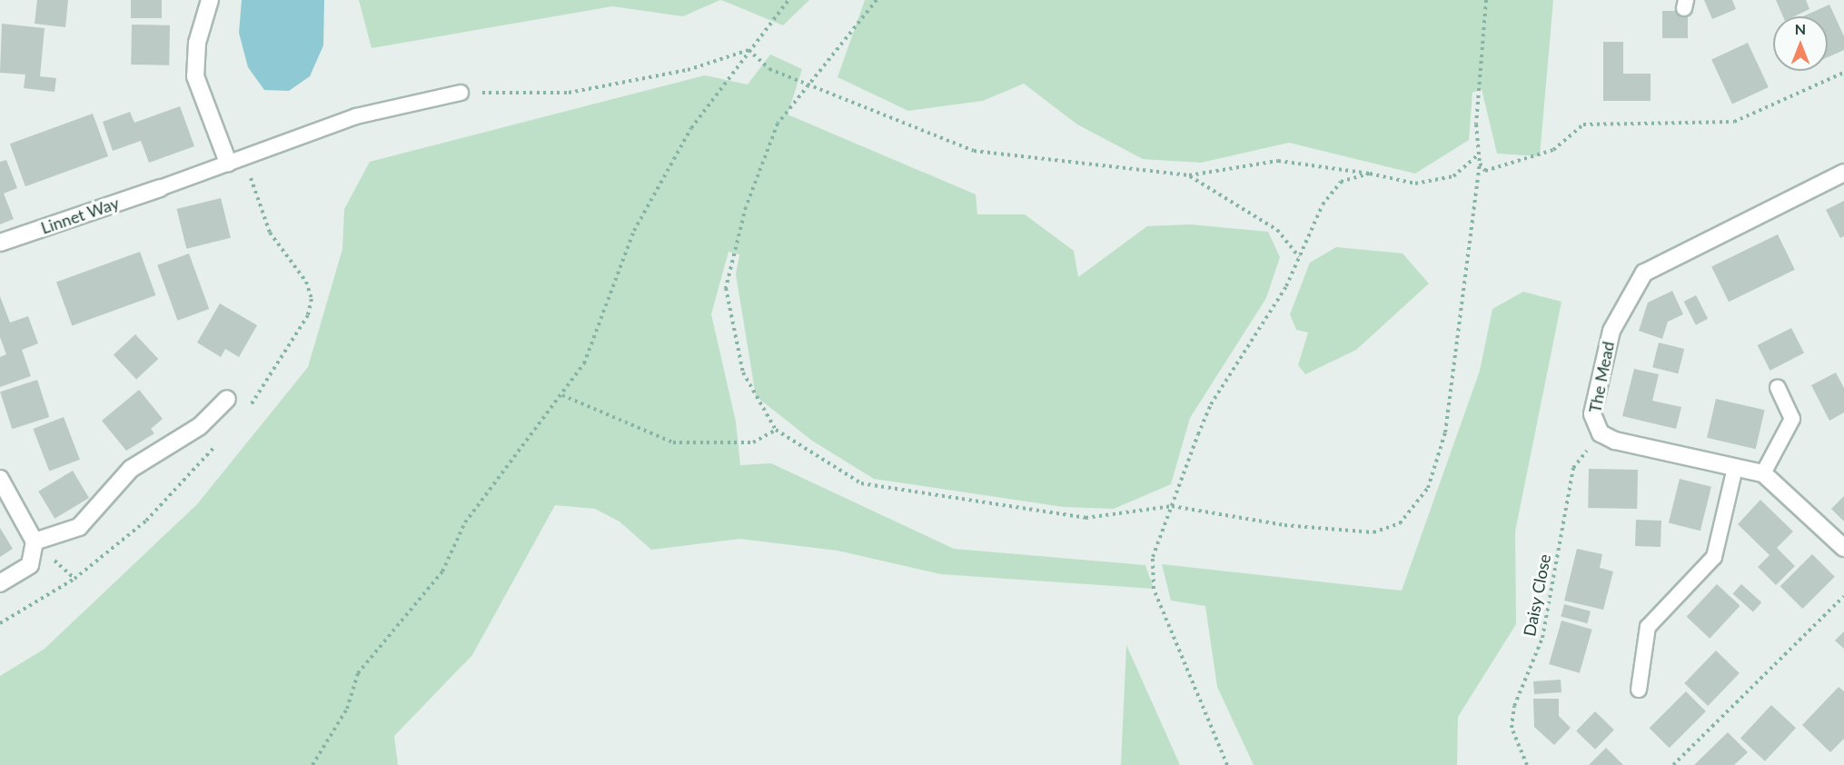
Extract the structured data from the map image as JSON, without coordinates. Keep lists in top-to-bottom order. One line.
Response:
{"streets":{"street":["Linnet Way","The Mead"],"path":["Daisy Close"]},"crossings":[["The Mead","Daisy Close"]],"north":"top"}
